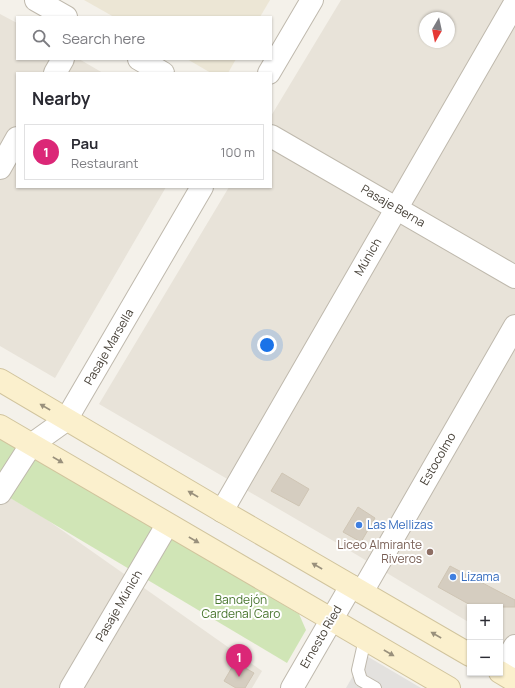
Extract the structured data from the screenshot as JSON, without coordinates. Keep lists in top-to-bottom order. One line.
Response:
{"streets":{"street":["Pasaje Berna","Múnich","Pasaje Marsella","Estocolmo","Pasaje Múnich","Ernesto Ried"]},"crossings":[["Pasaje Berna","Múnich"],["Estocolmo","Ernesto Ried"]],"parks":["Bandejón Cardenal Caro"],"places":["Las Mellizas","Liceo Almirante Riveros","Lizama"],"north":"bottom","page":{"search":"Search here","heading":"Nearby","list":[{"mark":"1","name":"Pau","note":"Restaurant","value":"100 m"}],"map_buttons":["+","−"],"pins":"1"}}
